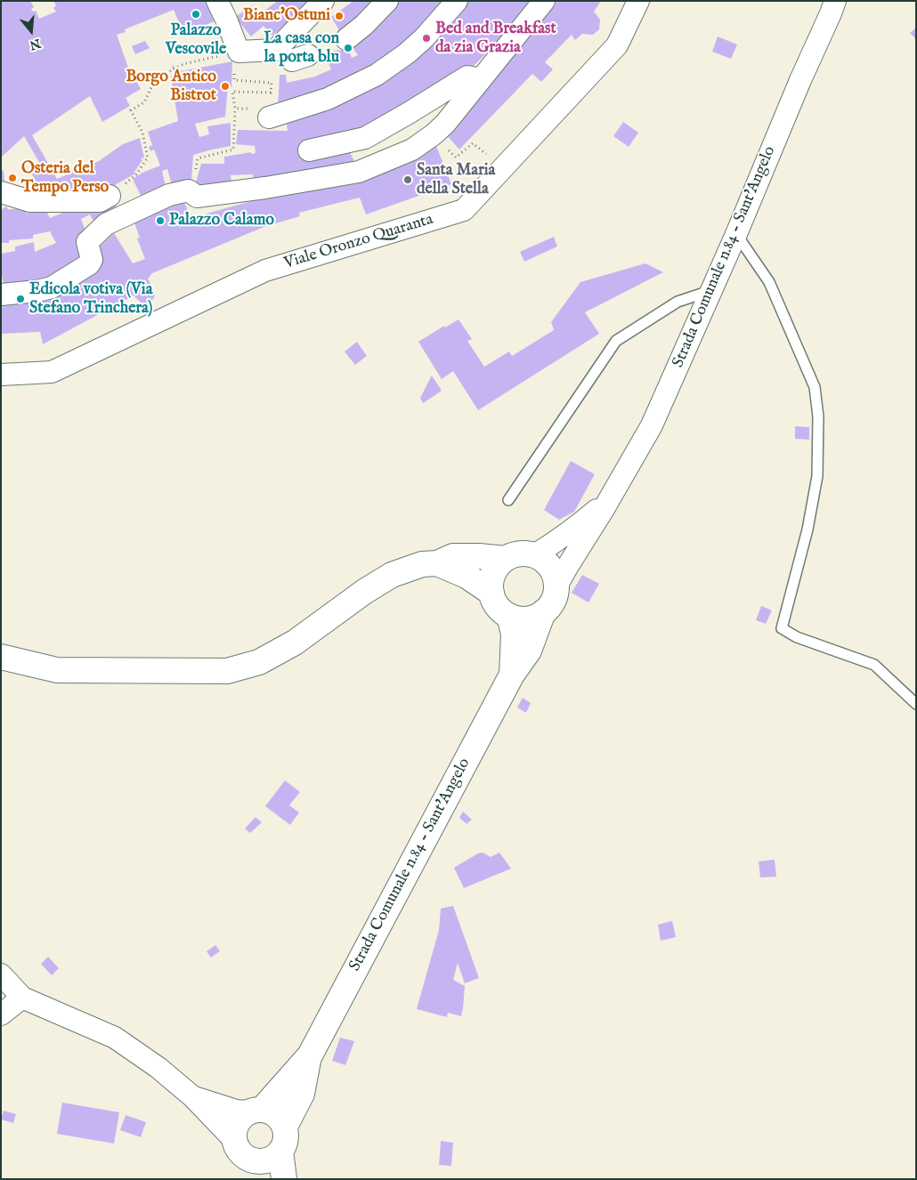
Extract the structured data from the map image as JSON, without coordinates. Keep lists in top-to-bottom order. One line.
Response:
{"streets":{"street":["Viale Oronzo Quaranta","Strada Comunale n.84 - Sant'Angelo"]},"places":["Palazzo Vescovile","Bianc'Ostuni","Bed and Breakfast da zia Grazia","La casa con la porta blu","Borgo Antico Bistrot","Osteria del Tempo Perso","Santa Maria della Stella","Palazzo Calamo","Edicola votiva (Via Stefano Trinchera)"],"north":"bottom"}
